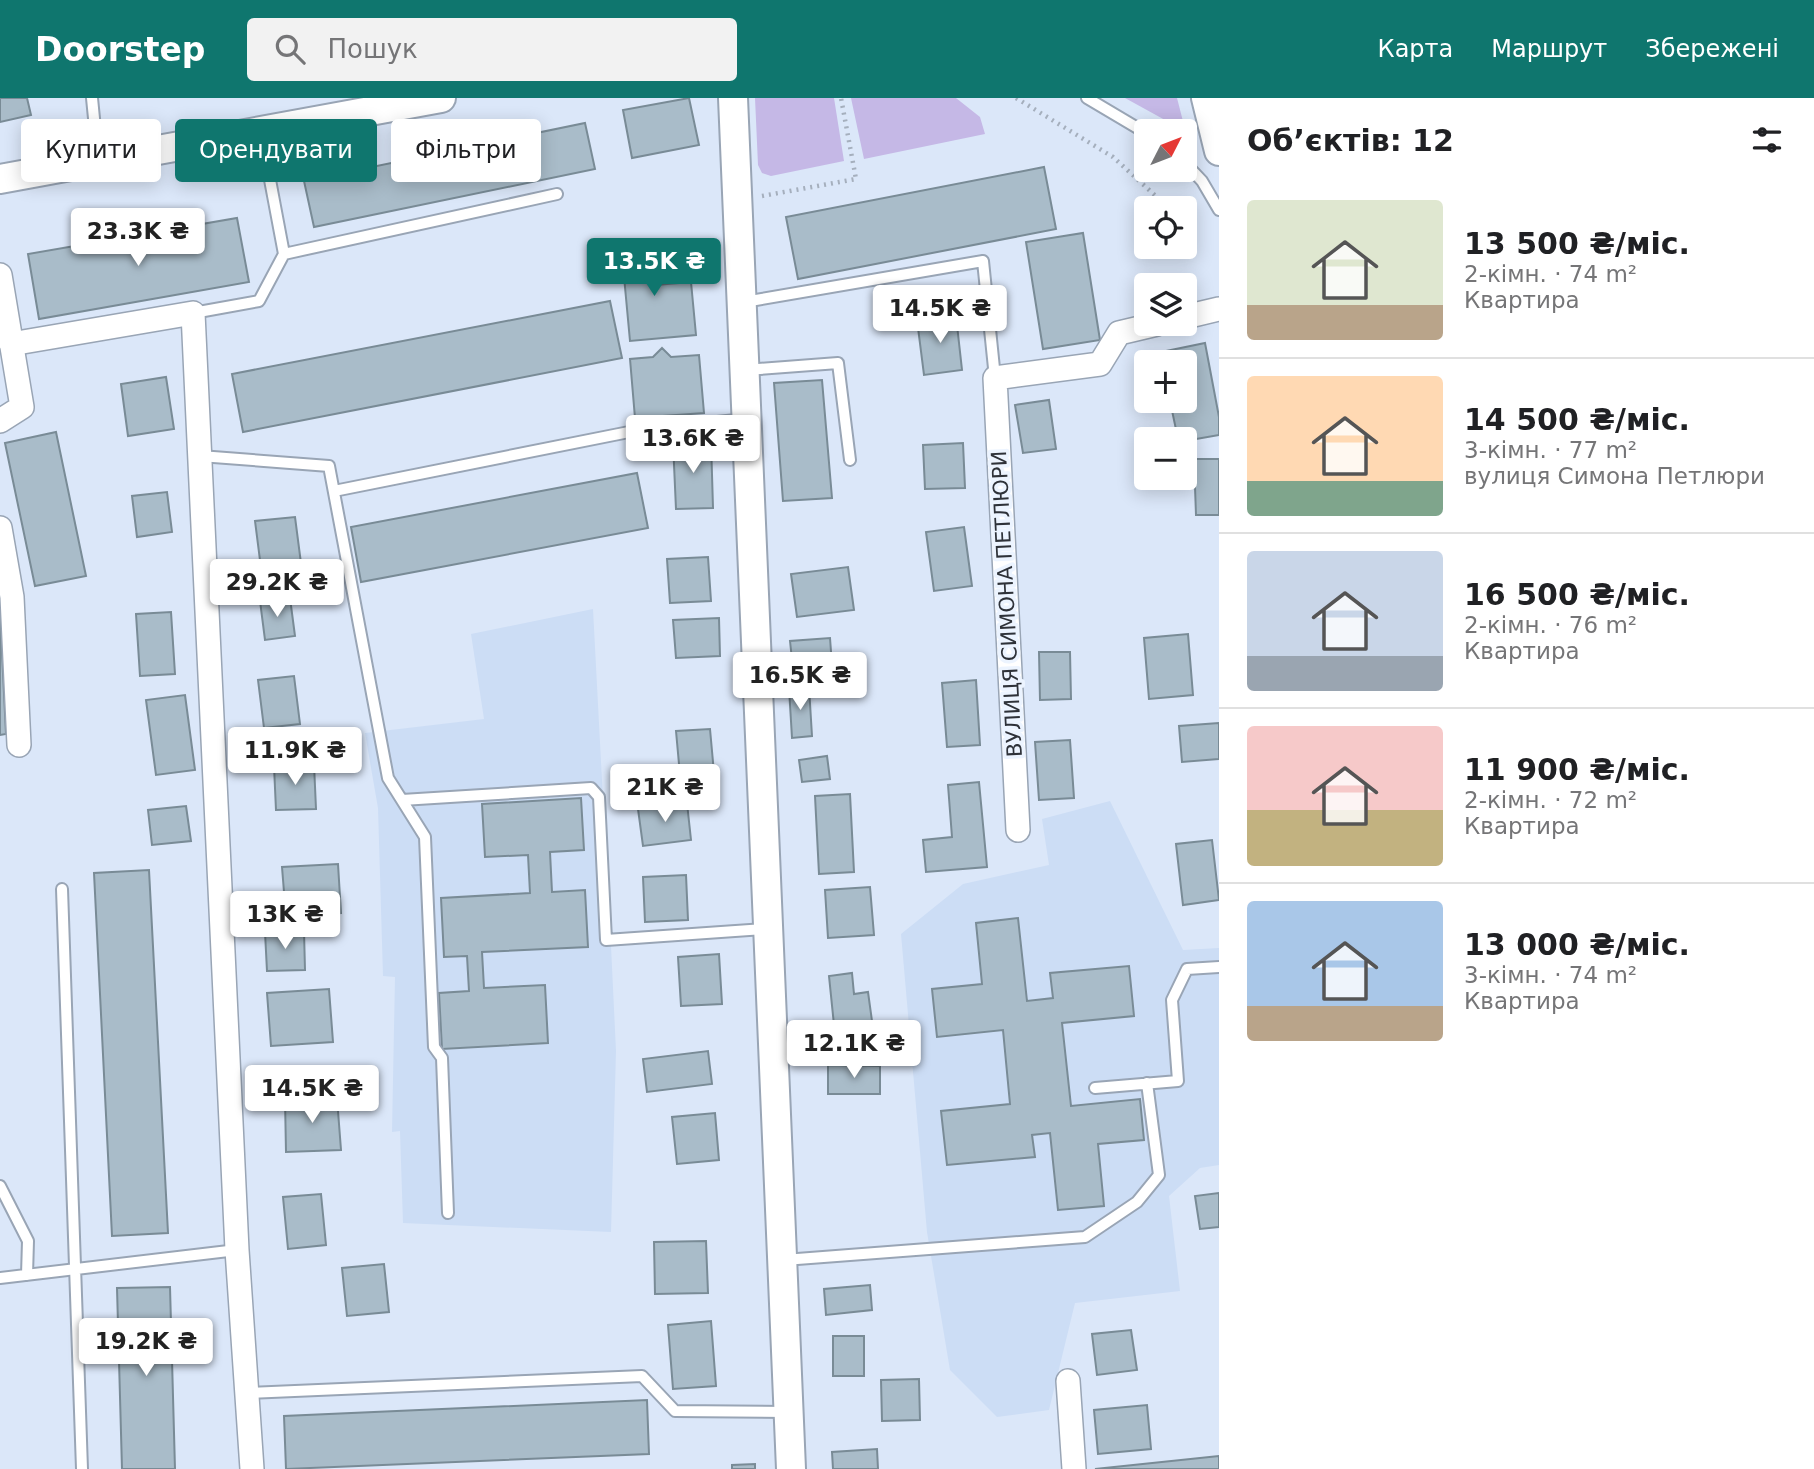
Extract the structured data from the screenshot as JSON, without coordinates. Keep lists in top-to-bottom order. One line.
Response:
{"streets":{"street":["ВУЛИЦЯ СИМОНА ПЕТЛЮРИ"]},"north":"top right","page":{"header":"Doorstep","search":"Пошук","nav":["Карта","Маршрут","Збережені"],"heading":"Об’єктів: 12","map_buttons":["+","−"],"chip":["Купити","Орендувати","Фільтри"],"list":[{"name":"13 500 ₴/міс.","note":"2-кімн. · 74 m² · Квартира"},{"name":"14 500 ₴/міс.","note":"3-кімн. · 77 m² · вулиця Симона Петлюри"},{"name":"16 500 ₴/міс.","note":"2-кімн. · 76 m² · Квартира"},{"name":"11 900 ₴/міс.","note":"2-кімн. · 72 m² · Квартира"},{"name":"13 000 ₴/міс.","note":"3-кімн. · 74 m² · Квартира"}],"price":["23.3K ₴","13.5K ₴","14.5K ₴","13.6K ₴","29.2K ₴","16.5K ₴","11.9K ₴","21K ₴","13K ₴","12.1K ₴","14.5K ₴","19.2K ₴"]}}
